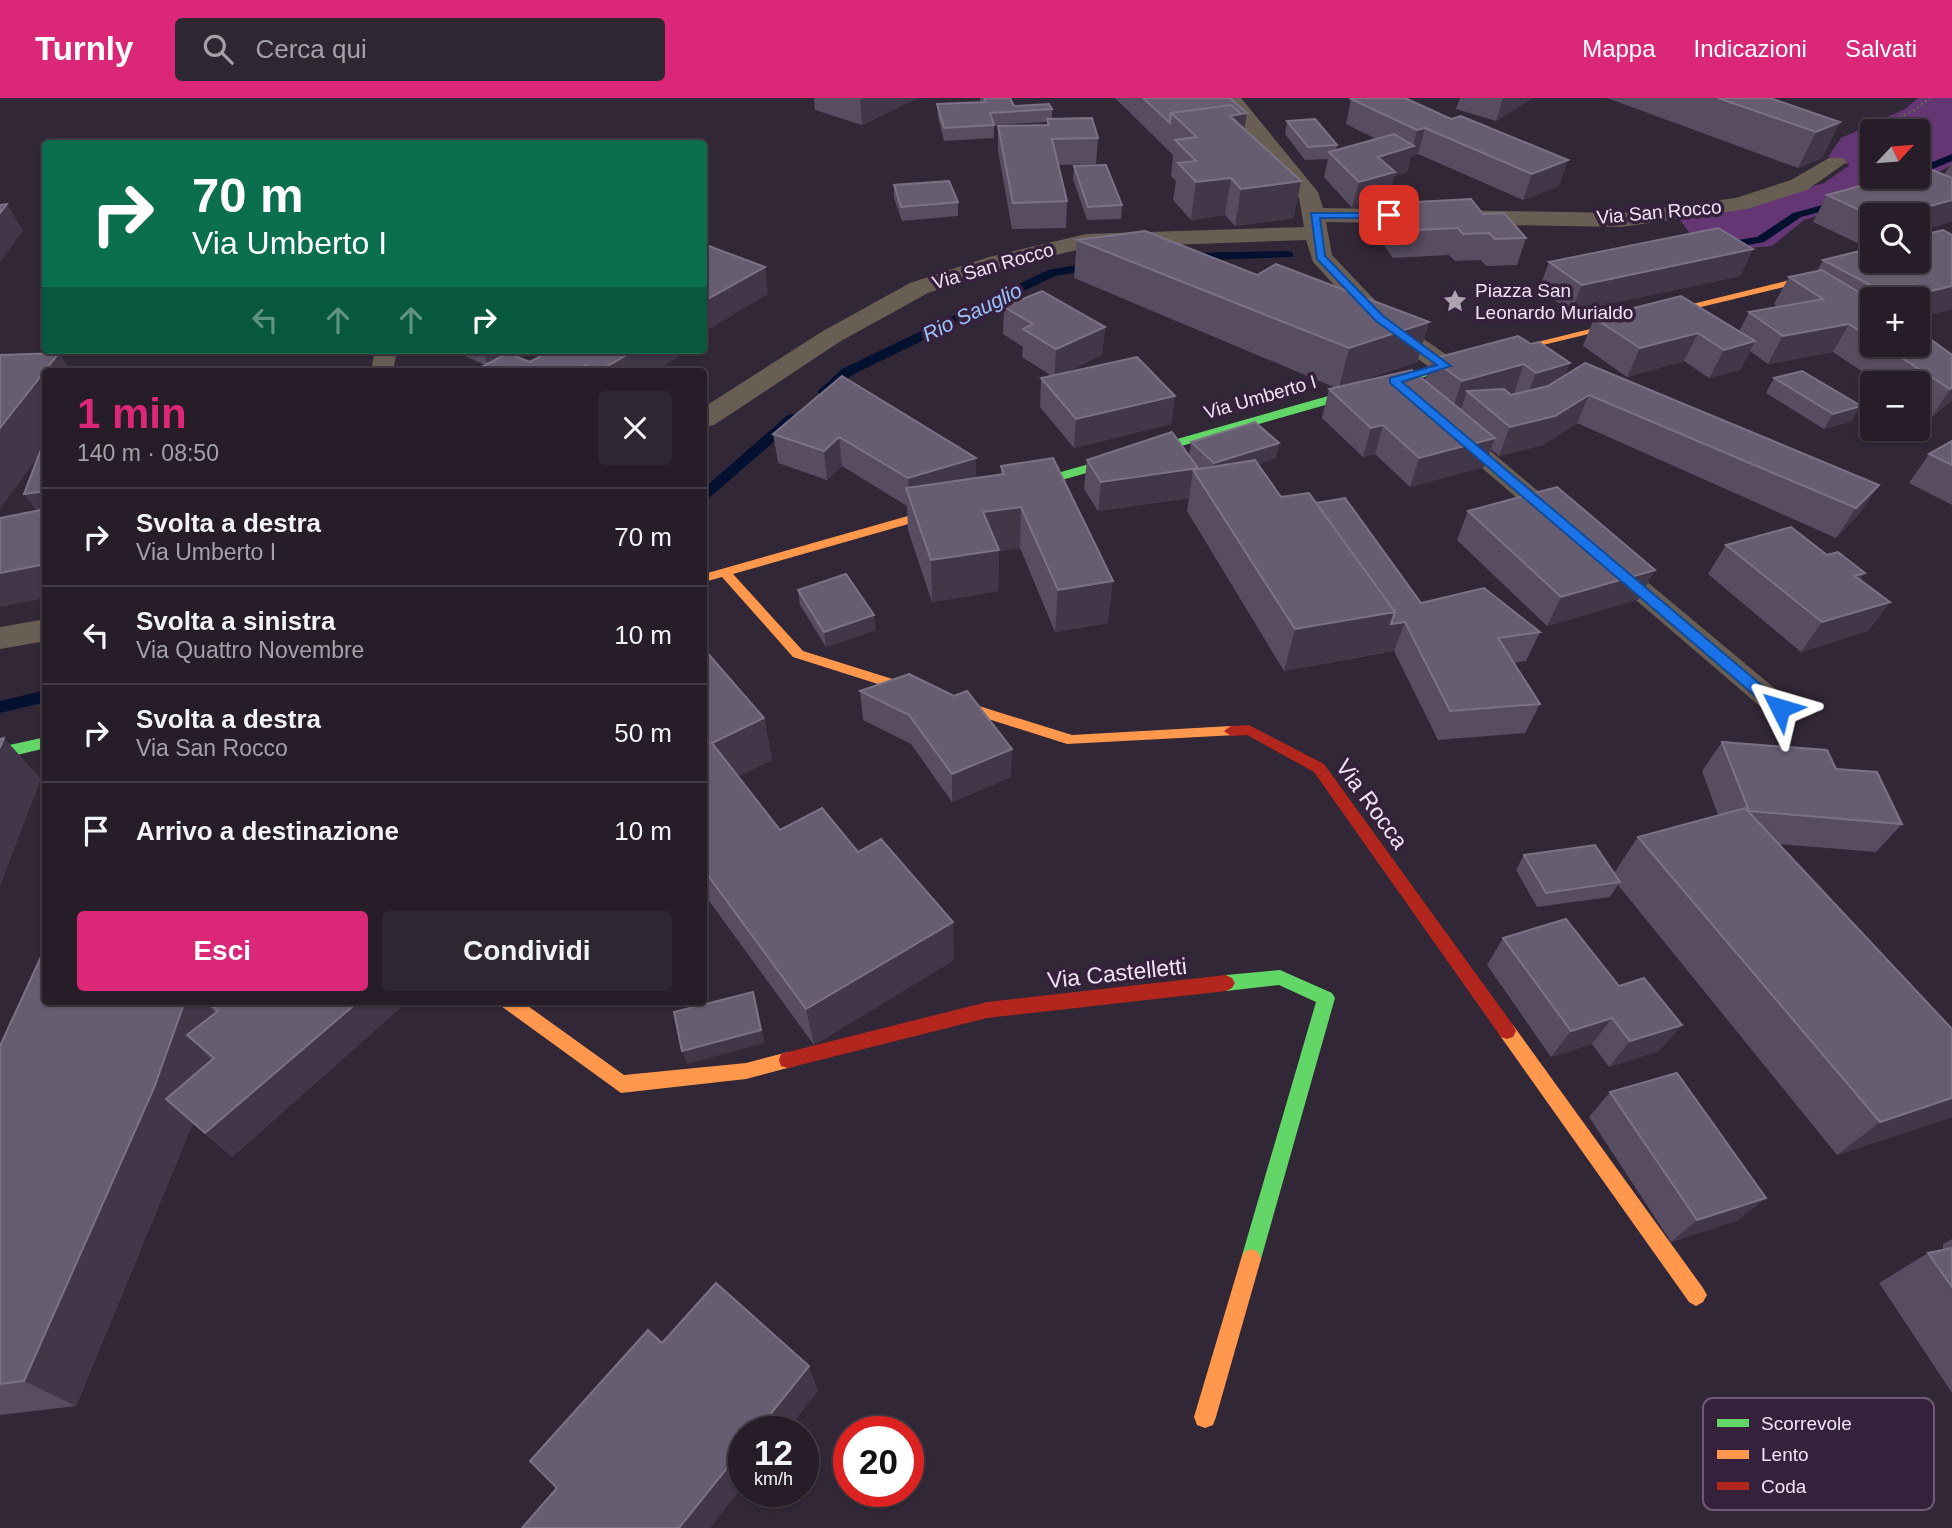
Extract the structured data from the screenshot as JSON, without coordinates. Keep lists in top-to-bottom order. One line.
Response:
{"streets":{"street":["Via San Rocco","Via Umberto I","Via Rocca","Via Castelletti"]},"crossings":[["Via Umberto I","Via Rocca"]],"water":["Rio Sauglio"],"places":{"place":["Piazza San Leonardo Murialdo"]},"legend":["Scorrevole","Lento","Coda"],"north":"top right","page":{"header":"Turnly","search":"Cerca qui","nav":["Mappa","Indicazioni","Salvati"],"map_buttons":["+","−"],"turn":["70 m","Via Umberto I"],"heading":["1 min","140 m · 08:50"],"list":[{"name":"Svolta a destra","note":"Via Umberto I","value":"70 m"},{"name":"Svolta a sinistra","note":"Via Quattro Novembre","value":"10 m"},{"name":"Svolta a destra","note":"Via San Rocco","value":"50 m"},{"name":"Arrivo a destinazione","value":"10 m"}],"buttons":["Esci","Condividi"],"speed":"12 km/h","limit":"20"}}
